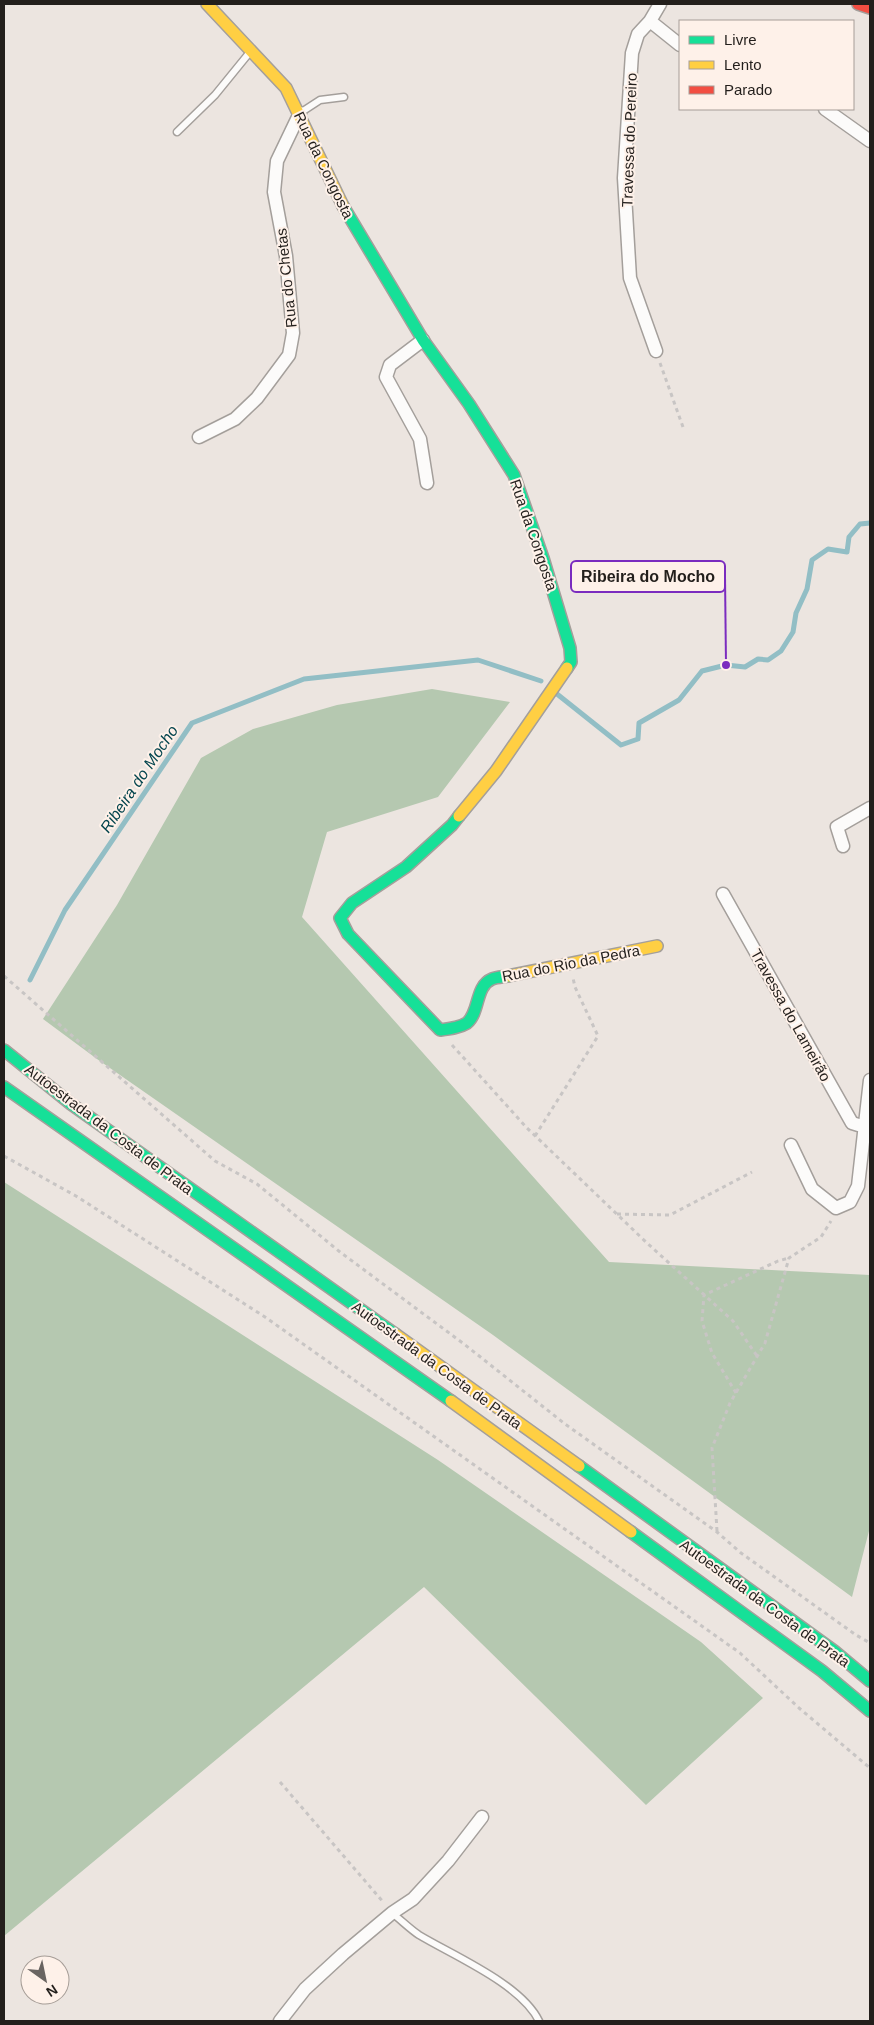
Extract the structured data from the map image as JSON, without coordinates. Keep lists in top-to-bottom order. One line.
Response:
{"streets":{"main road":["Rua da Congosta","Rua do Rio da Pedra","Autoestrada da Costa de Prata"],"street":["Travessa do Pereiro","Rua do Chetas","Travessa do Lameirão"]},"crossings":[["Rua da Congosta","Rua do Chetas"],["Rua da Congosta","Rua do Rio da Pedra"]],"water":["Ribeira do Mocho"],"places":["Ribeira do Mocho"],"legend":["Livre","Lento","Parado"],"north":"bottom right"}
